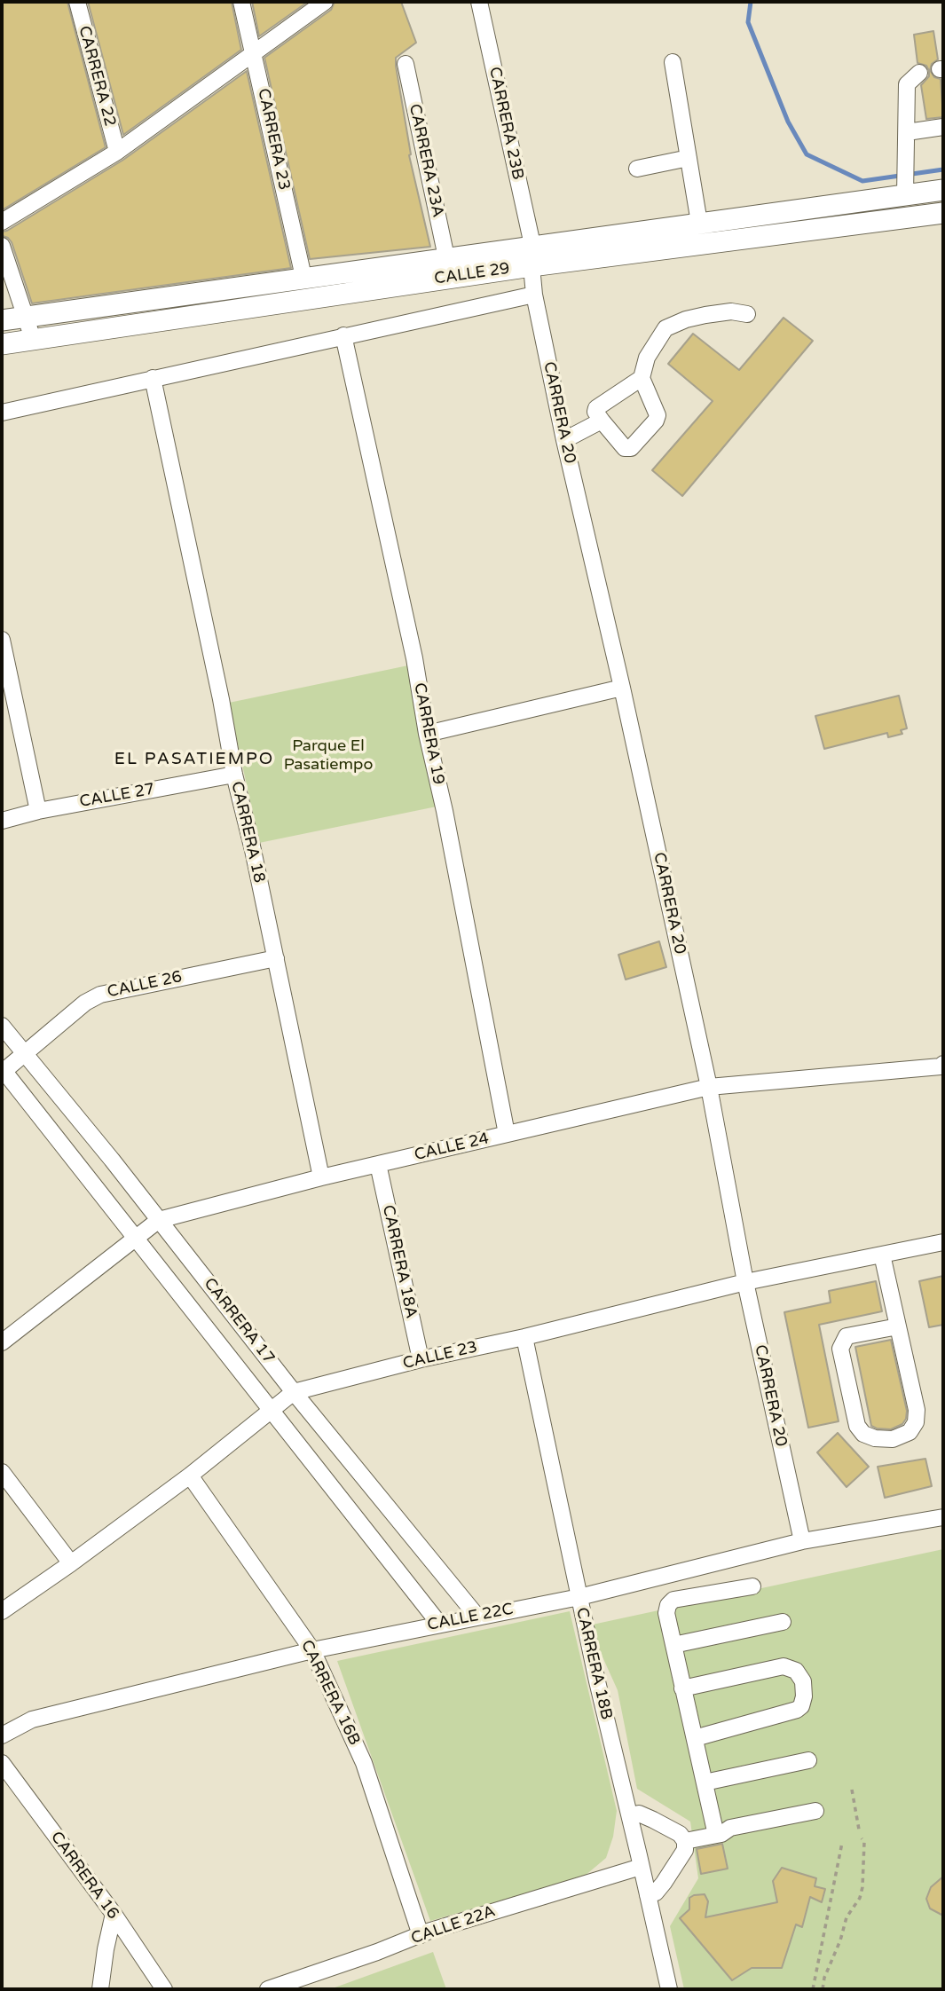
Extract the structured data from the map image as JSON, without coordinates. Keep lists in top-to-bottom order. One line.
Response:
{"streets":{"main road":["CALLE 29"],"street":["CARRERA 22","CARRERA 23B","CARRERA 23","CARRERA 23A","CARRERA 20","CARRERA 19","CALLE 27","CARRERA 18","CALLE 26","CALLE 24","CARRERA 18A","CARRERA 17","CALLE 23","CALLE 22C","CARRERA 18B","CARRERA 16B","CARRERA 16","CALLE 22A"]},"crossings":[["CARRERA 23B","CALLE 29"],["CARRERA 23","CALLE 29"],["CARRERA 23A","CALLE 29"],["CALLE 29","CARRERA 20"],["CARRERA 20","CALLE 24"],["CARRERA 20","CALLE 23"],["CARRERA 20","CALLE 22C"],["CARRERA 19","CALLE 24"],["CALLE 27","CARRERA 18"],["CARRERA 18","CALLE 26"],["CARRERA 18","CALLE 24"],["CALLE 26","CARRERA 17"],["CALLE 24","CARRERA 18A"],["CALLE 24","CARRERA 17"],["CARRERA 18A","CALLE 23"],["CARRERA 17","CALLE 23"],["CARRERA 17","CALLE 22C"],["CALLE 23","CARRERA 18B"],["CALLE 23","CARRERA 16B"],["CALLE 22C","CARRERA 18B"],["CALLE 22C","CARRERA 16B"],["CARRERA 18B","CALLE 22A"],["CARRERA 16B","CALLE 22A"]],"districts":["EL PASATIEMPO"],"parks":["Parque El Pasatiempo"]}
